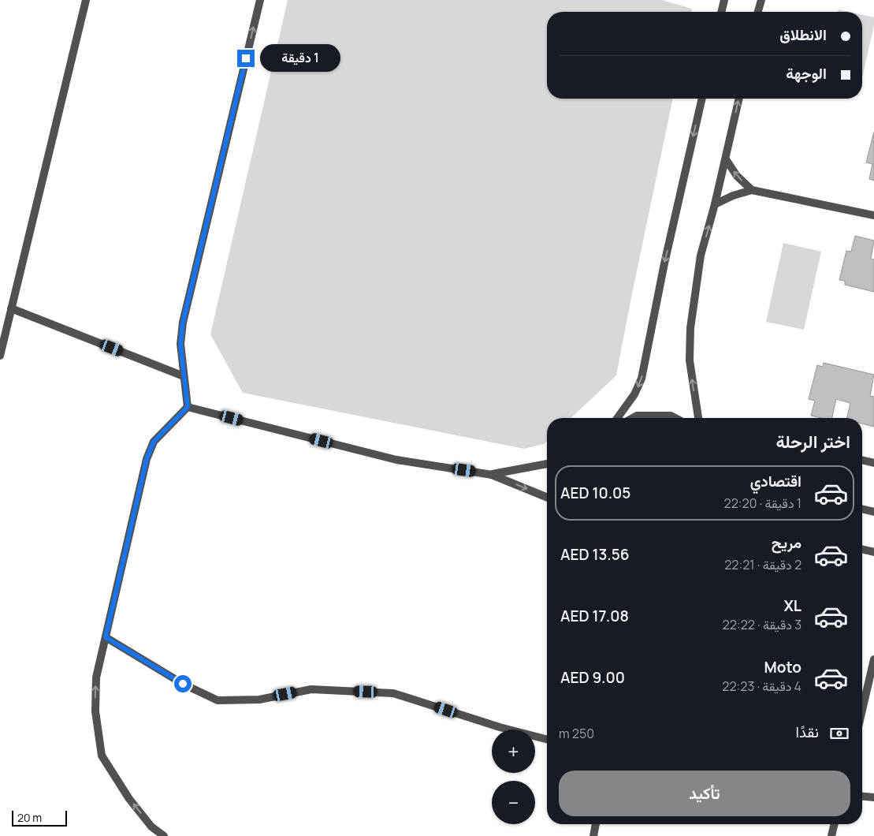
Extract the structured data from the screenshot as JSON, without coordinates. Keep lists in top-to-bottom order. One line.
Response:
{"scale_bar":"20 m","page":{"banner":["الانطلاق","الوجهة"],"bubble":"1 دقيقة","heading":"اختر الرحلة","list":[{"name":"اقتصادي","note":"1 دقيقة · 22:20","value":"AED 10.05"},{"name":"مريح","note":"2 دقيقة · 22:21","value":"AED 13.56"},{"name":"XL","note":"3 دقيقة · 22:22","value":"AED 17.08"},{"name":"Moto","note":"4 دقيقة · 22:23","value":"AED 9.00"}],"pay":["نقدًا","250 m"],"map_buttons":["+","−"],"buttons":"تأكيد","scale":"20 m"}}
